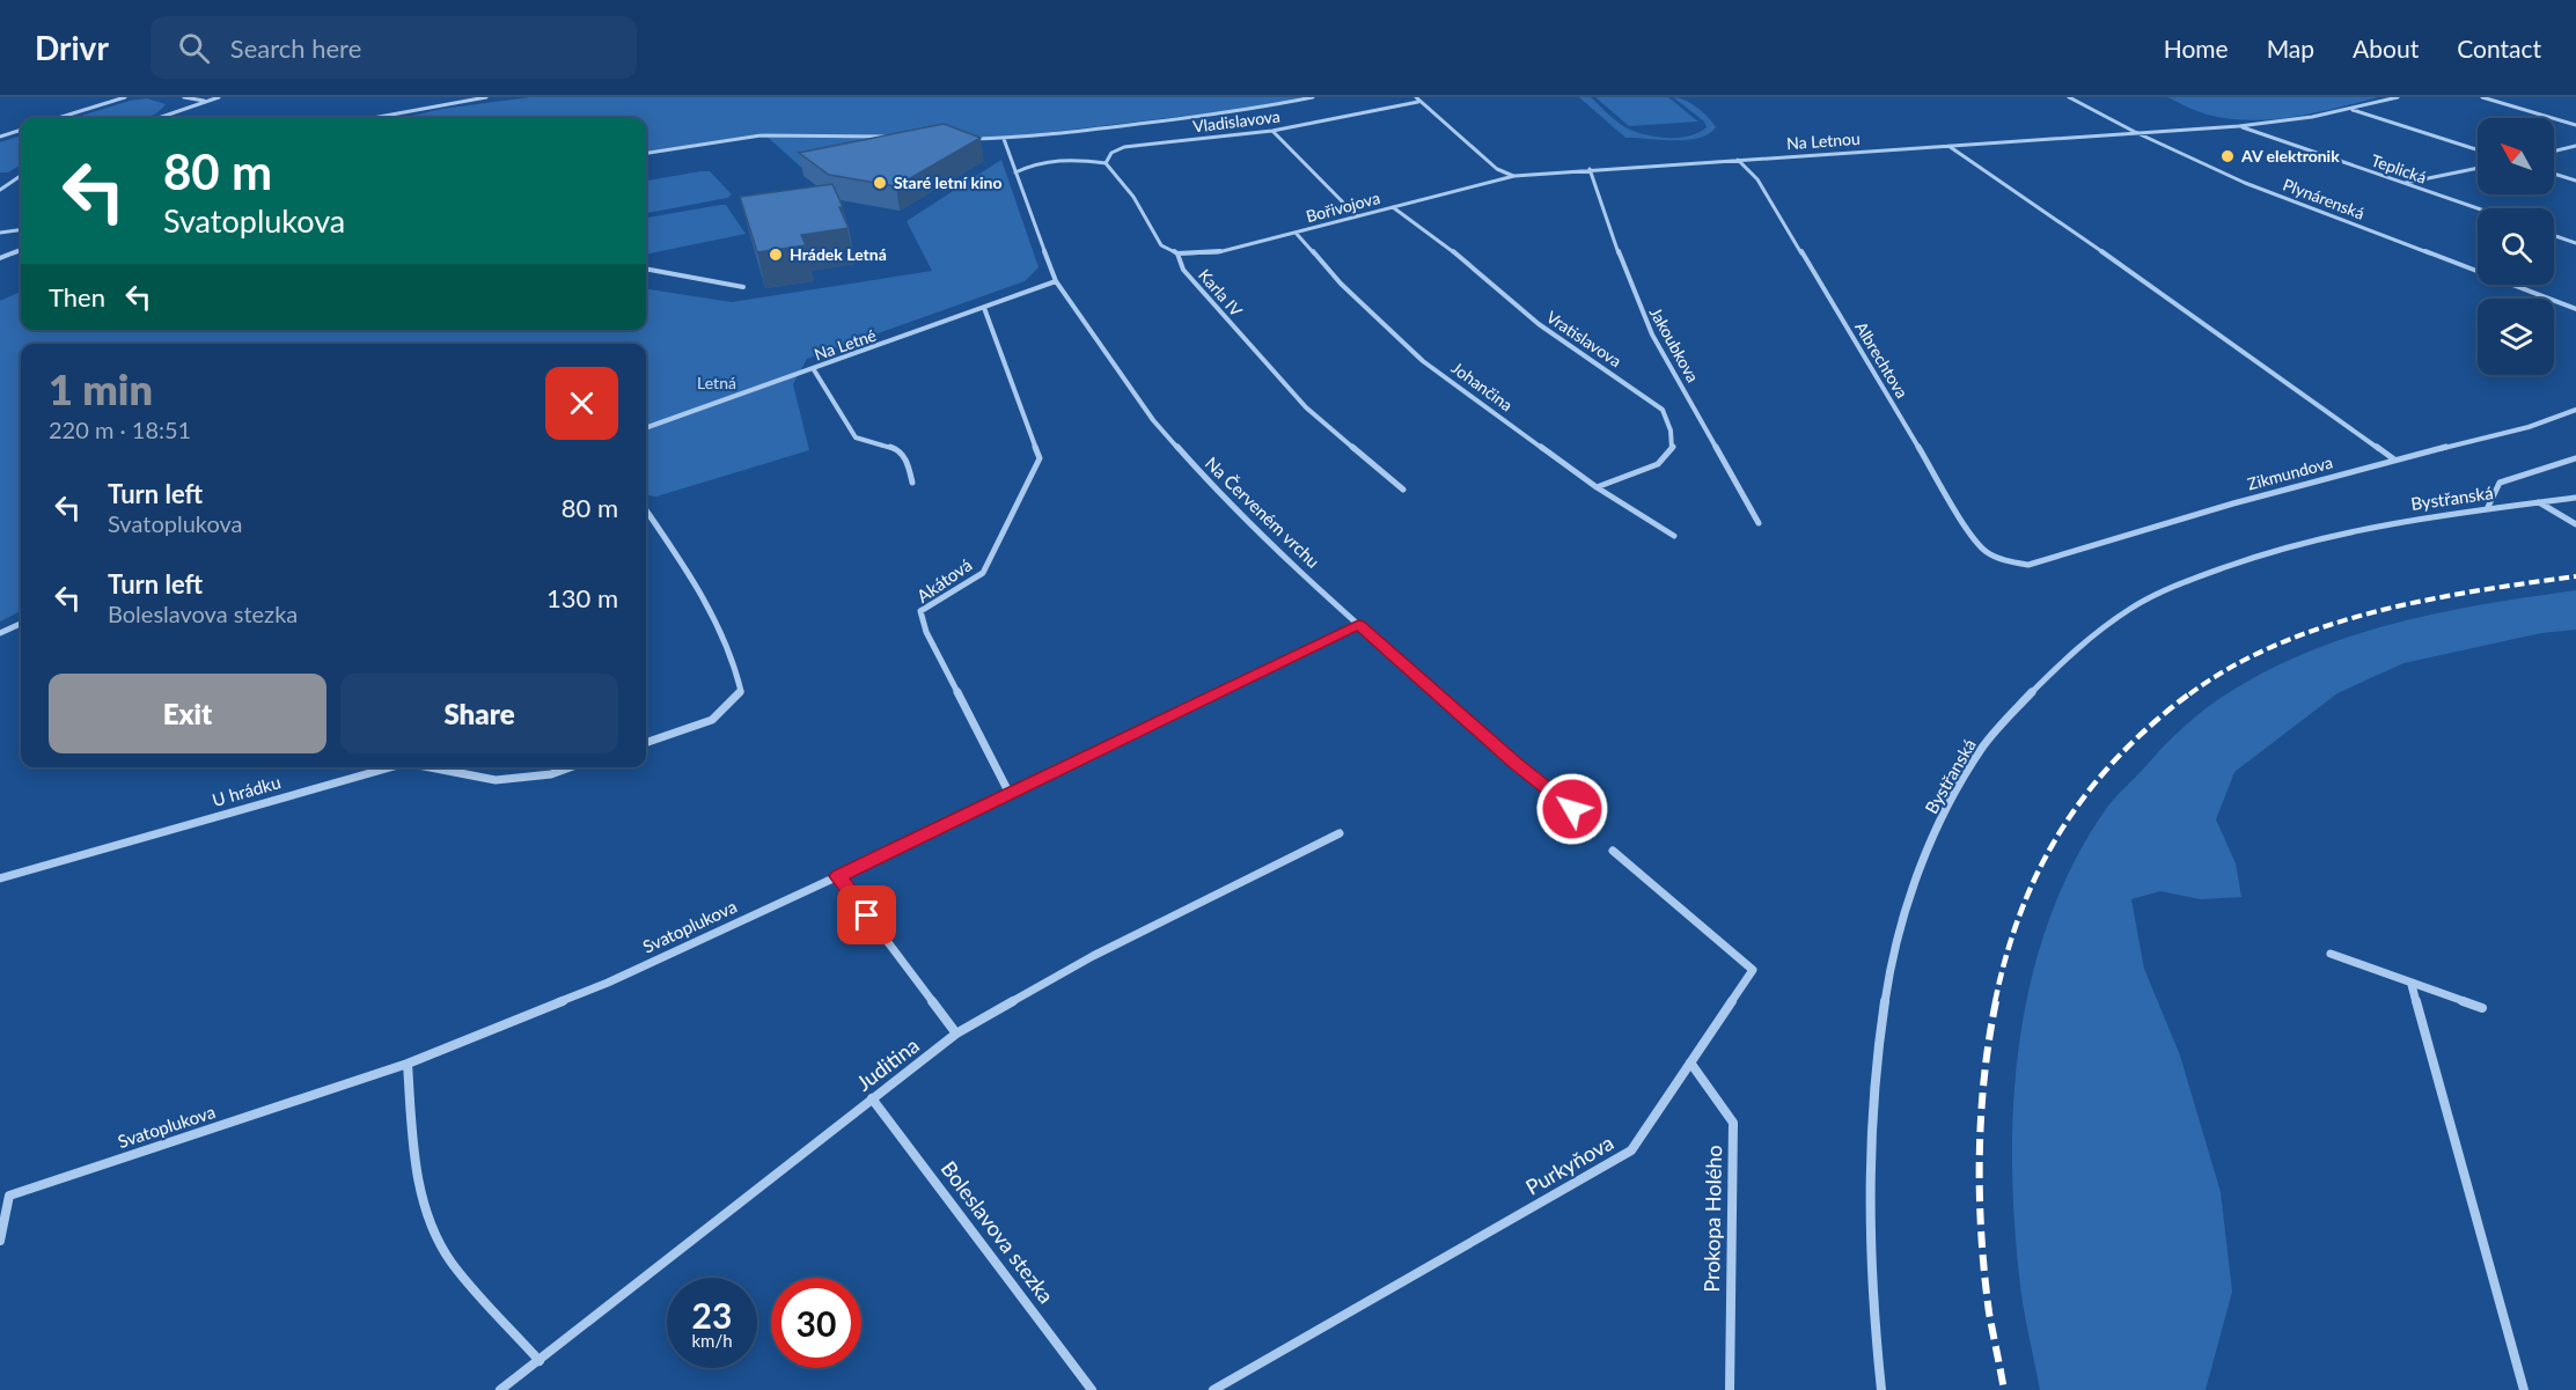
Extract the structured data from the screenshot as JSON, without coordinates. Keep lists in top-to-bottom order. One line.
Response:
{"streets":{"street":["Vladislavova","Na Letnou","Teplická","Plynárenská","Bořivojova","Karla IV","Vratislavova","Na Letné","Jakoubkova","Albrechtova","Johančina","Zikmundova","Bystřanská","Na Červeném vrchu","Akátová","U hrádku","Svatoplukova","Juditina","Purkyňova","Prokopa Holého","Boleslavova stezka"]},"crossings":[["Vladislavova","Karla IV"],["Na Letnou","Teplická"],["Na Letnou","Plynárenská"],["Na Letnou","Bořivojova"],["Na Letnou","Jakoubkova"],["Na Letnou","Albrechtova"],["Bořivojova","Karla IV"],["Bořivojova","Vratislavova"],["Bořivojova","Johančina"],["Vratislavova","Johančina"],["Na Letné","Na Červeném vrchu"],["Na Letné","Akátová"],["Albrechtova","Zikmundova"],["Na Červeném vrchu","Svatoplukova"],["Akátová","Svatoplukova"],["Juditina","Boleslavova stezka"],["Purkyňova","Prokopa Holého"]],"parks":["Letná"],"places":["AV elektronik","Staré letní kino","Hrádek Letná"],"north":"top left","page":{"header":"Drivr","search":"Search here","nav":["Home","Map","About","Contact"],"turn":["80 m","Svatoplukova"],"then":"Then","heading":["1 min","220 m · 18:51"],"list":[{"name":"Turn left","note":"Svatoplukova","value":"80 m"},{"name":"Turn left","note":"Boleslavova stezka","value":"130 m"}],"buttons":["Exit","Share"],"speed":"23 km/h","limit":"30"}}
